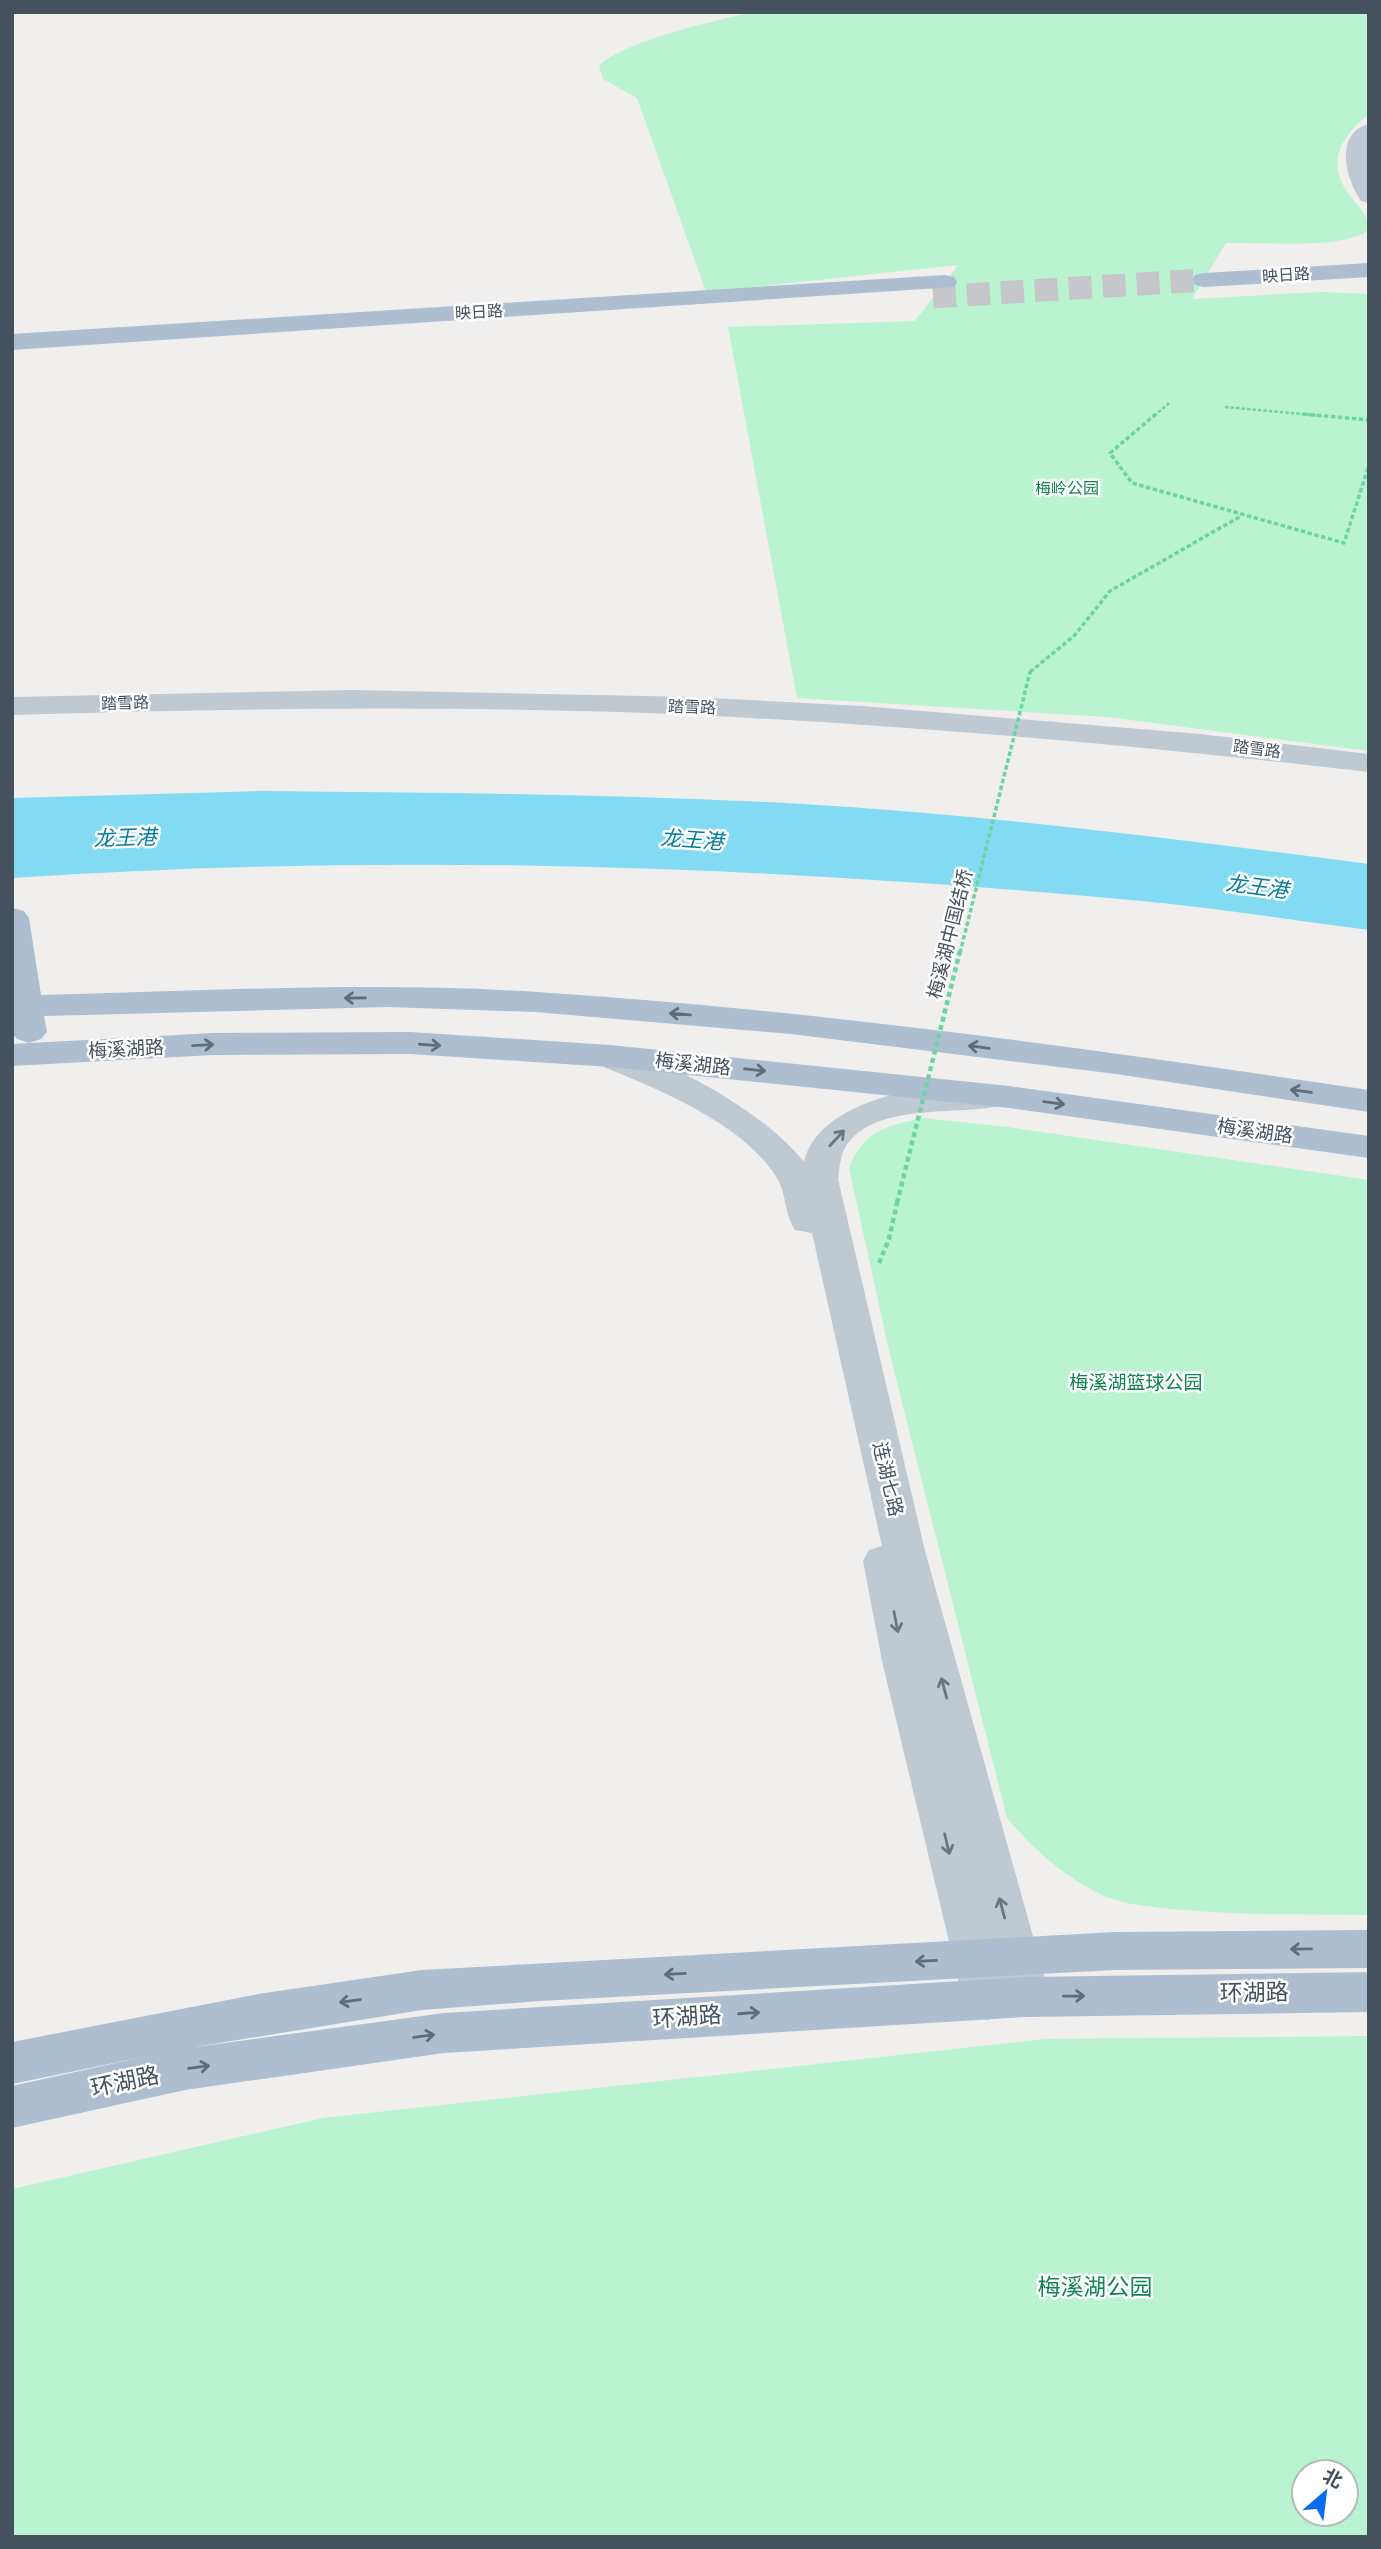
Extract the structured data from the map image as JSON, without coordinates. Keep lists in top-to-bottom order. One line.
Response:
{"streets":{"main road":["映日路","梅溪湖路","环湖路"],"street":["踏雪路","连湖七路"],"path":["梅溪湖中国结桥"]},"crossings":[["梅溪湖路","连湖七路"],["连湖七路","环湖路"]],"water":["龙王港"],"parks":["梅岭公园","梅溪湖篮球公园","梅溪湖公园"],"north":"top right"}
